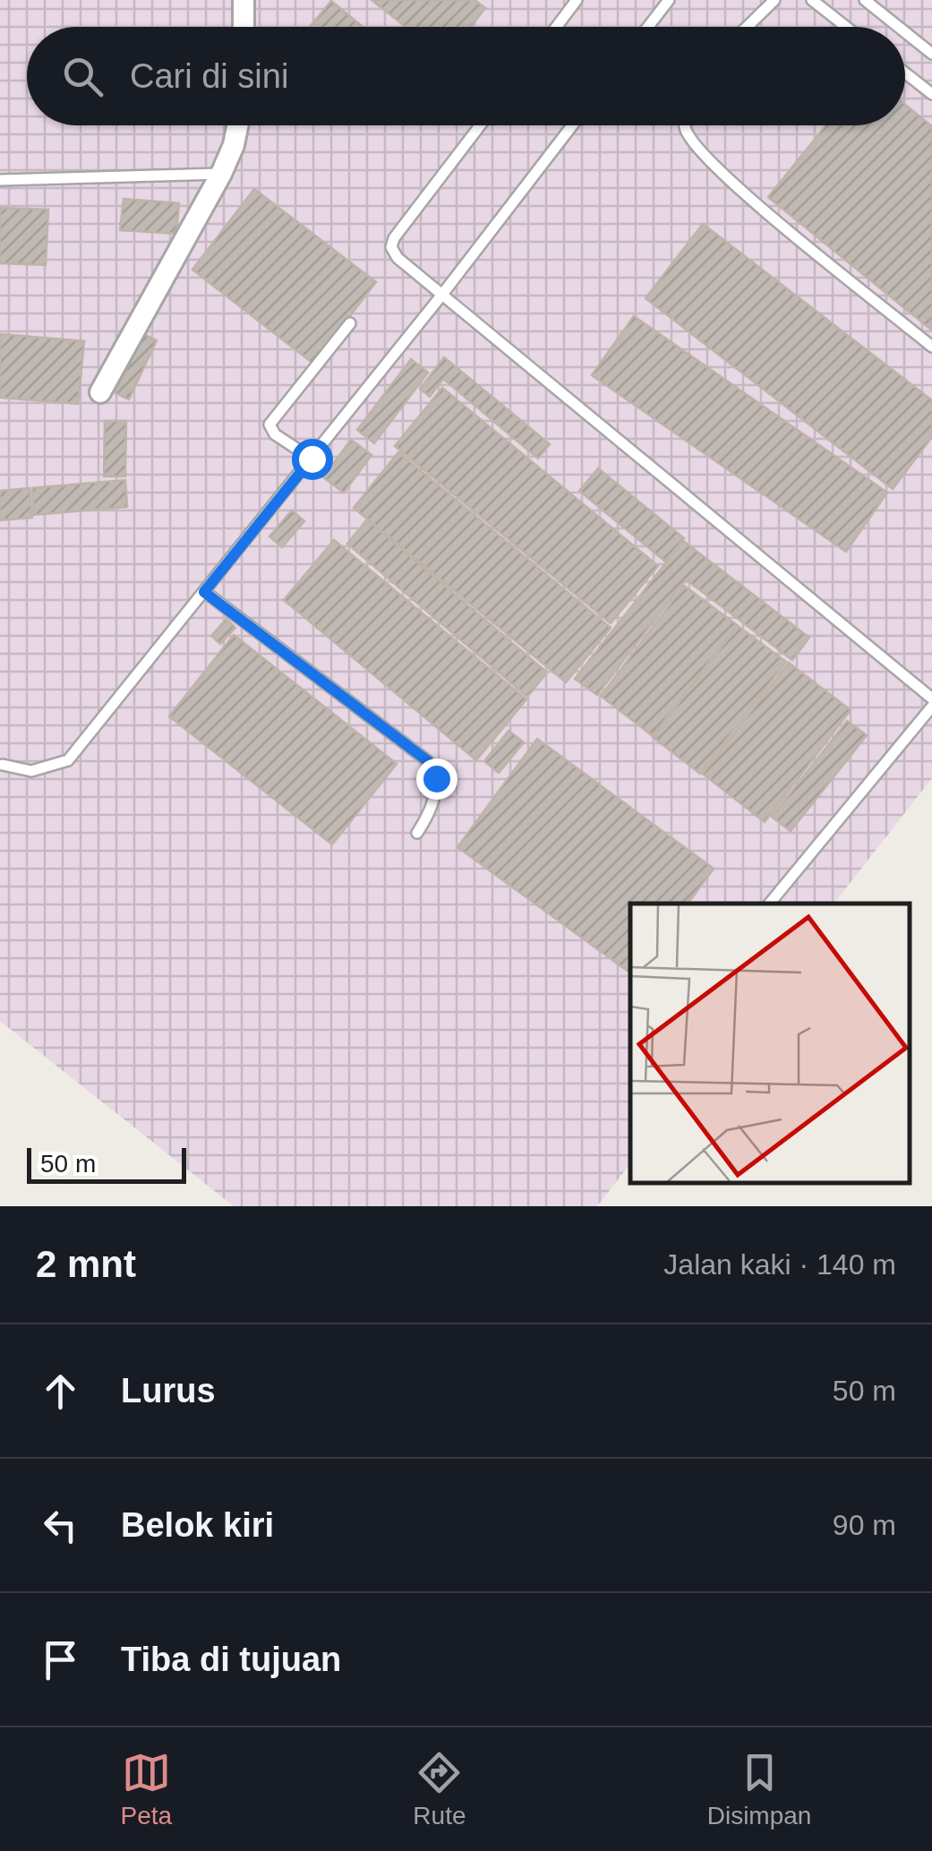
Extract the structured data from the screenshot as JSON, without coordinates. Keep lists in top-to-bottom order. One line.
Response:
{"scale_bar":"50 m","page":{"search":"Cari di sini","scale":"50 m","heading":["2 mnt","Jalan kaki · 140 m"],"list":[["Lurus","50 m"],["Belok kiri","90 m"],"Tiba di tujuan"],"nav":["Peta","Rute","Disimpan"]}}
